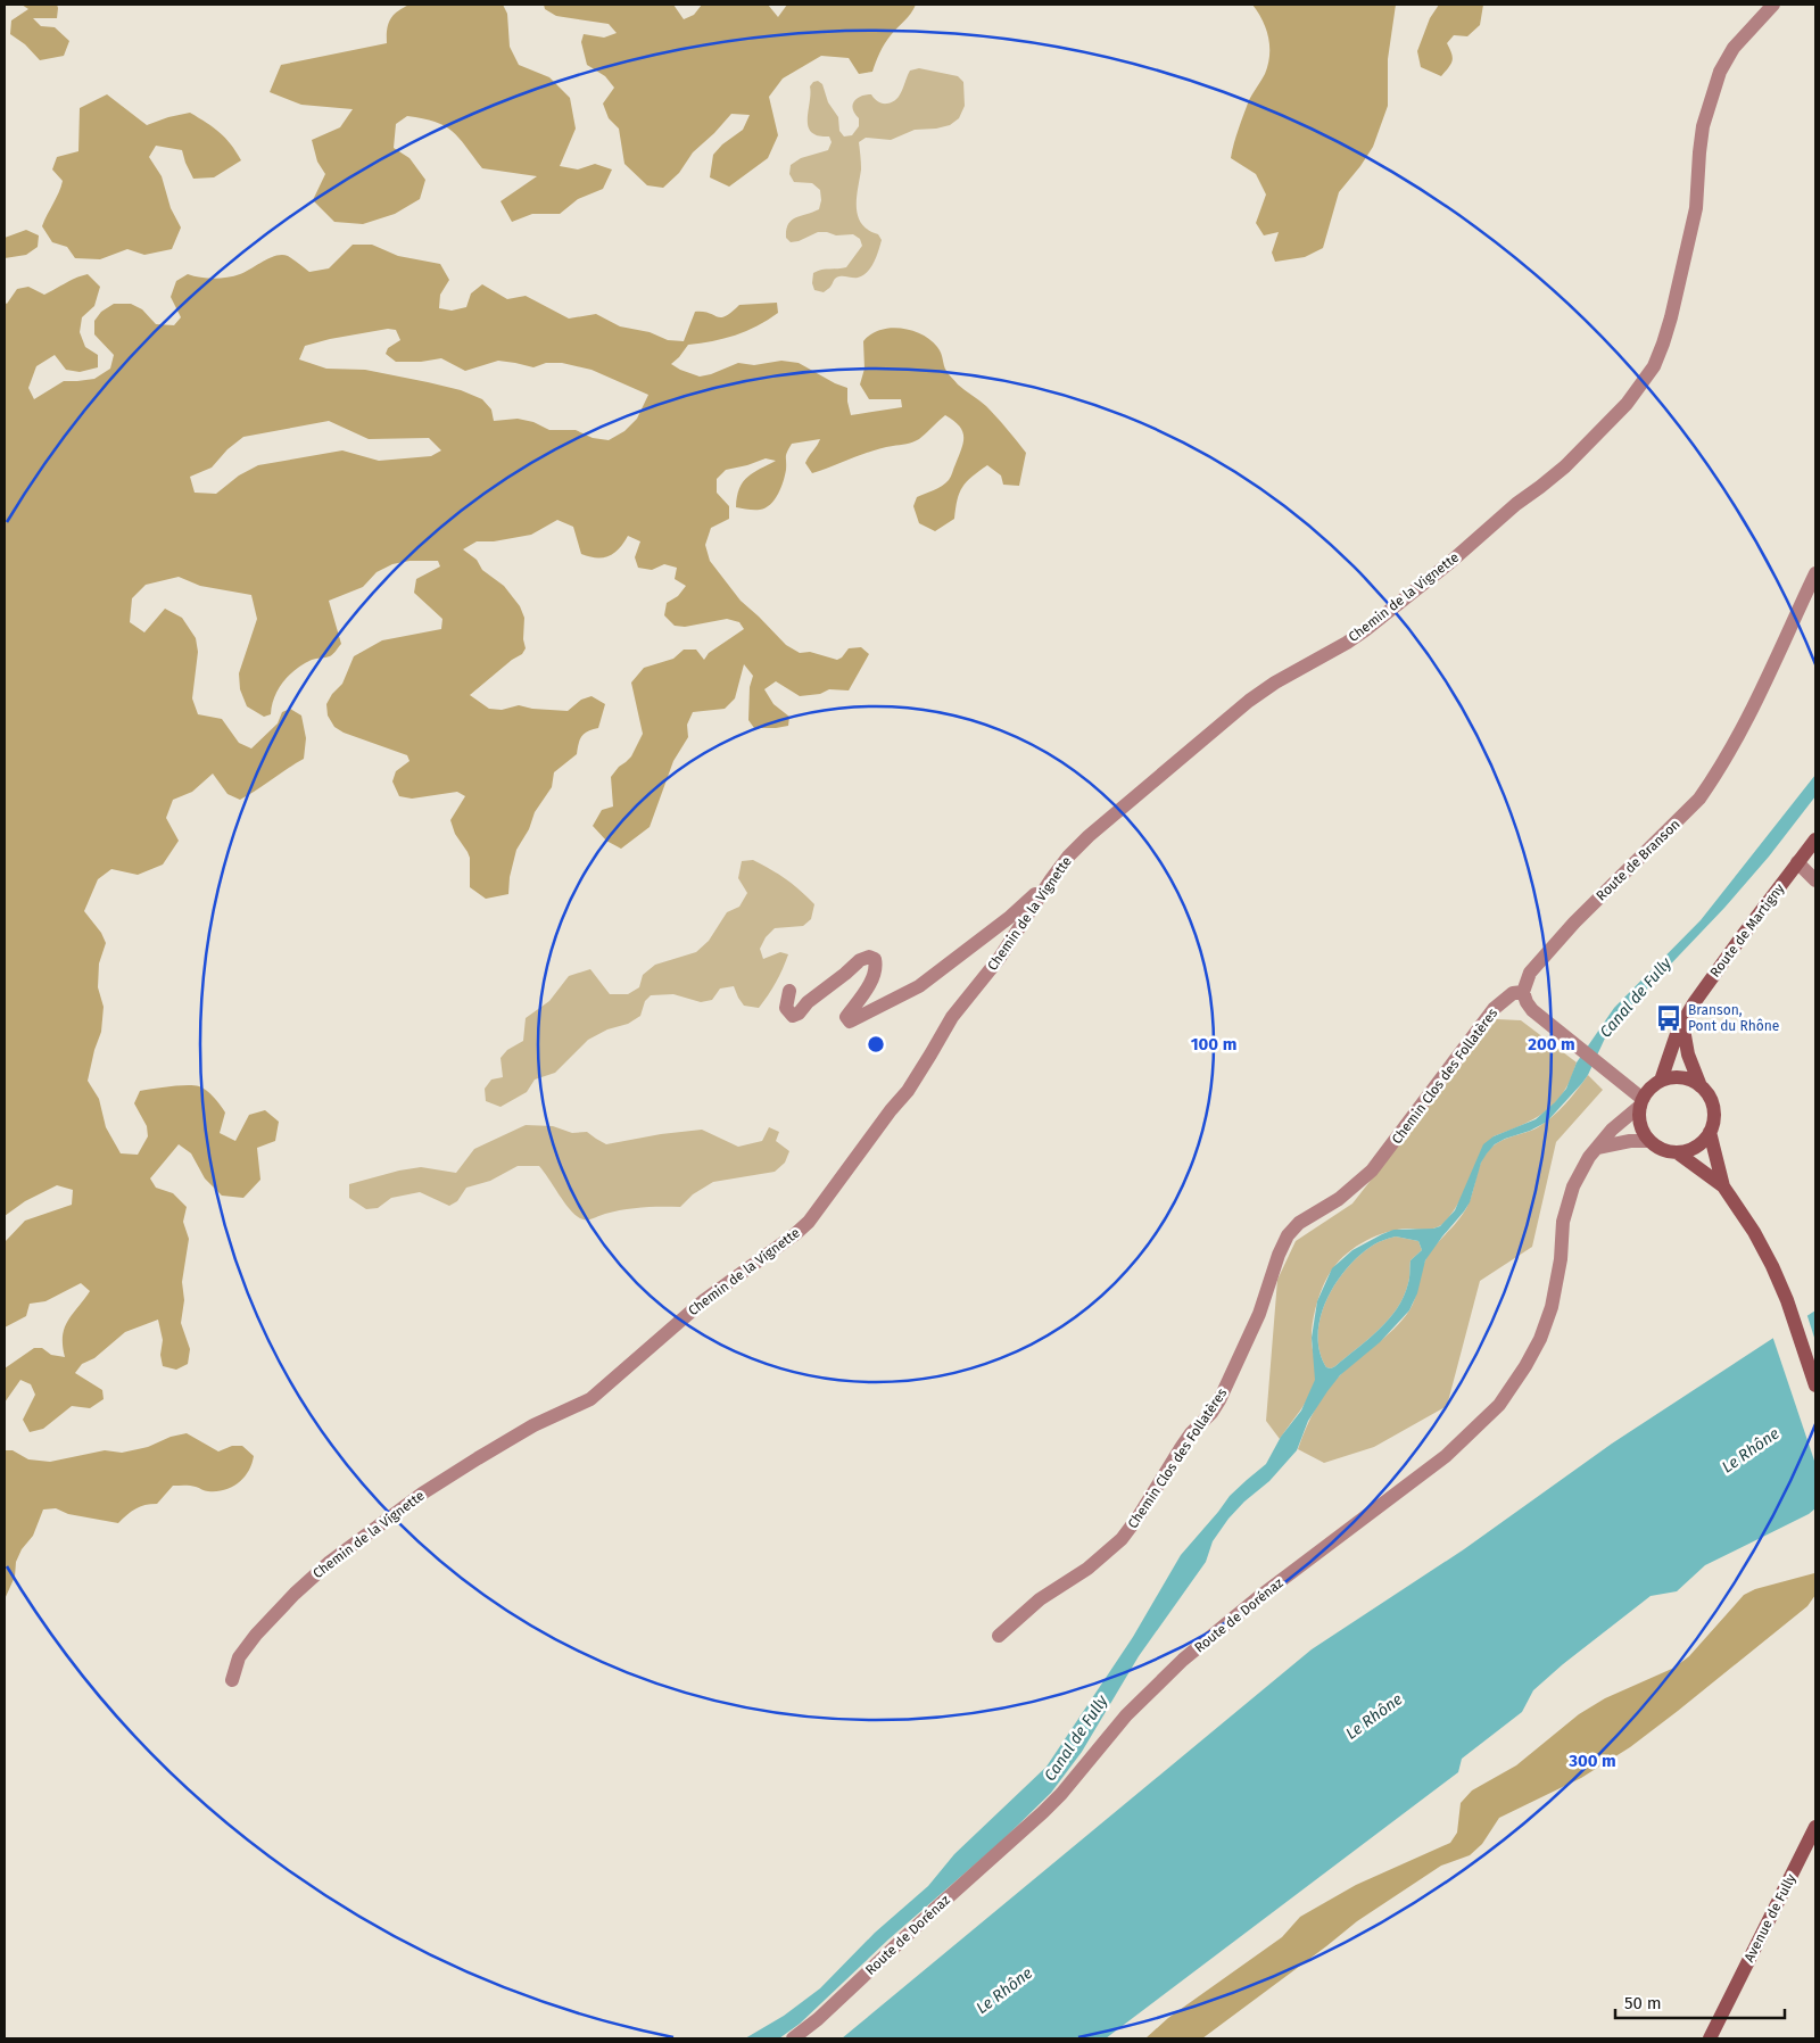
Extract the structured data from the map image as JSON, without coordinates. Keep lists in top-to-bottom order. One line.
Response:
{"streets":{"main road":["Route de Martigny","Avenue de Fully"],"street":["Chemin de la Vignette","Route de Branson","Chemin Clos des Follatères","Route de Dorénaz"]},"crossings":[["Route de Branson","Chemin Clos des Follatères"],["Route de Martigny","Route de Dorénaz"]],"water":["Canal de Fully","Le Rhône"],"places":{"bus stop":["Branson, Pont du Rhône"]},"scale_bar":"50 m","rings":["100 m","200 m","300 m"]}
